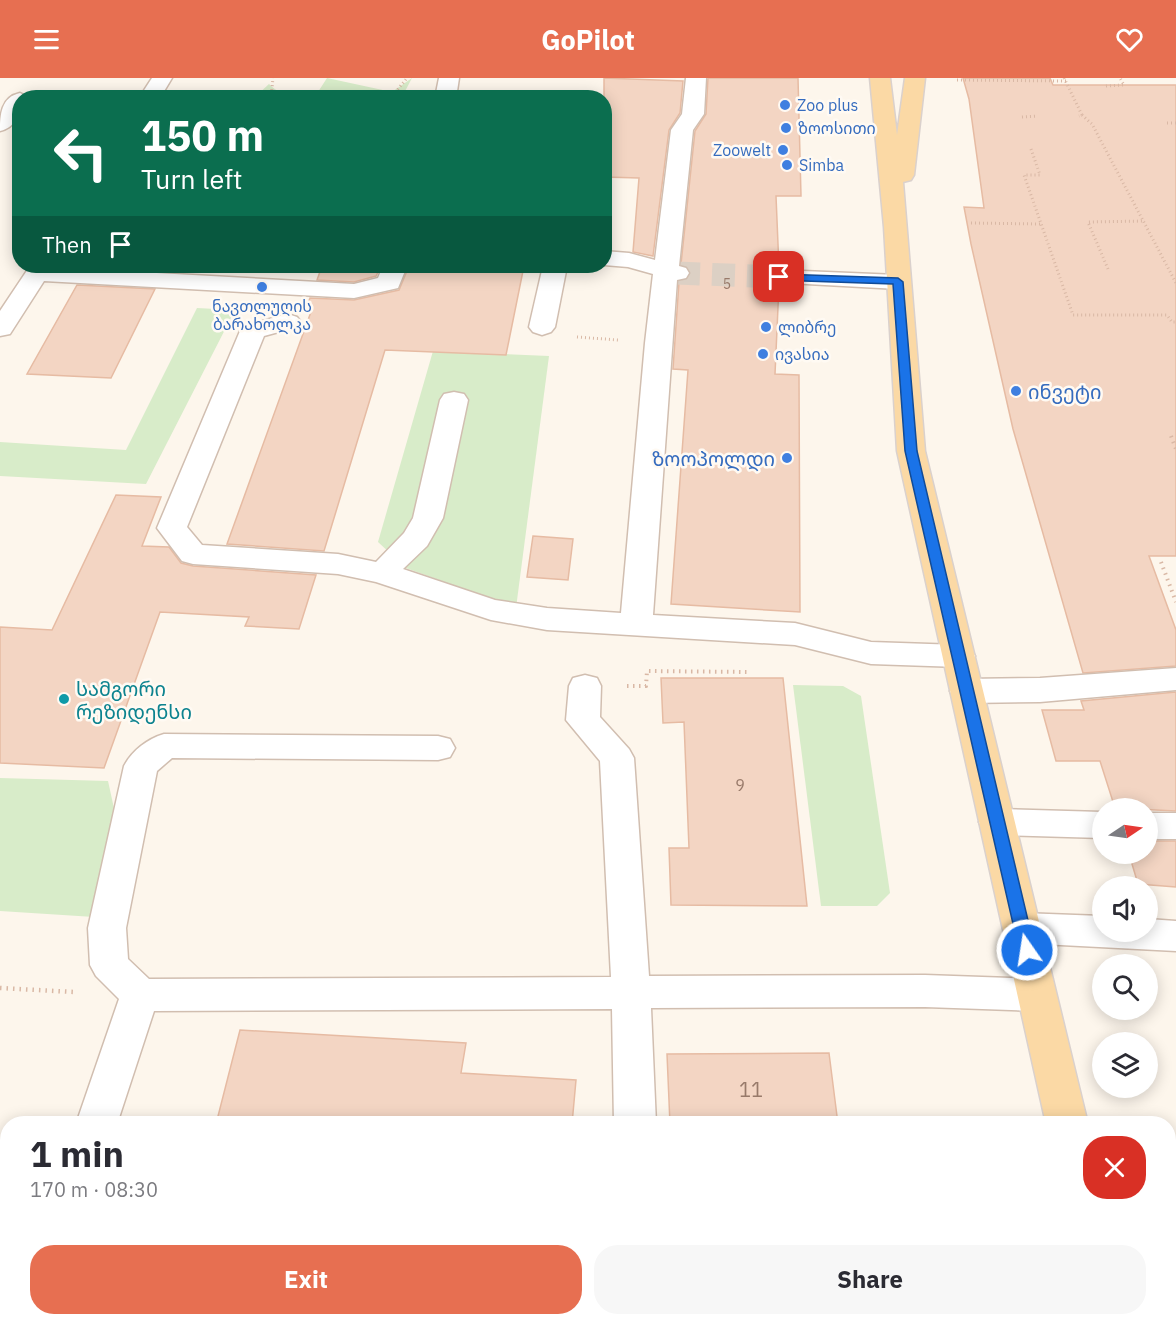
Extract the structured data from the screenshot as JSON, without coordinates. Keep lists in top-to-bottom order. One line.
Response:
{"places":["Zoo plus","ზოოსითი","Zoowelt","Simba","ნავთლუღის ბარახოლკა","ლიბრე","ივასია","ინვეტი","ზოოპოლდი","სამგორი რეზიდენსი"],"house_numbers":["5","9","11"],"north":"right","page":{"header":"GoPilot","turn":["150 m","Turn left"],"then":"Then","heading":["1 min","170 m · 08:30"],"buttons":["Exit","Share"]}}
